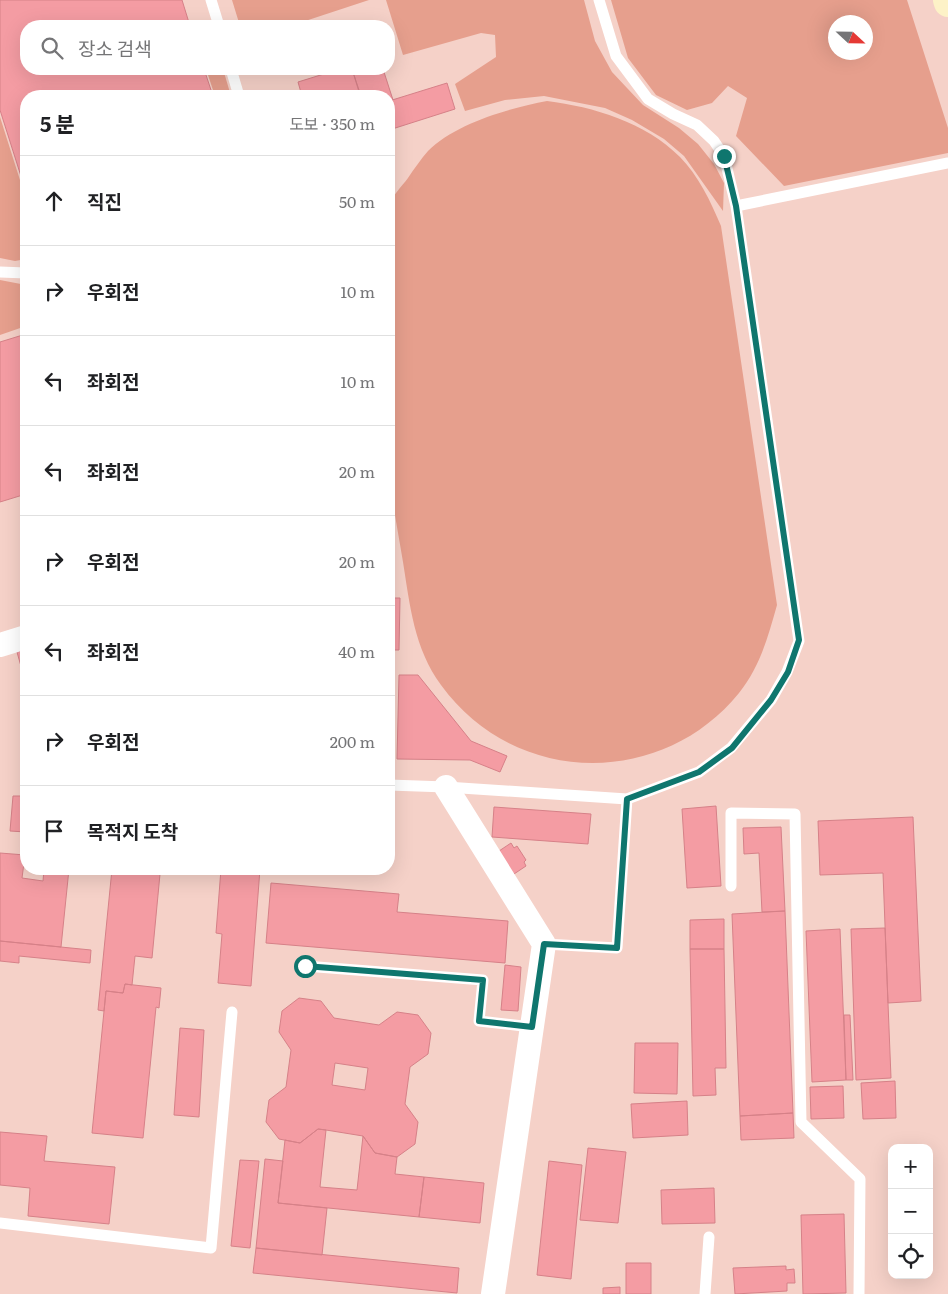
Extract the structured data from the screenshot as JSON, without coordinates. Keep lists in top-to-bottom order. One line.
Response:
{"north":"right","page":{"search":"장소 검색","heading":["5 분","도보 · 350 m"],"list":[["직진","50 m"],["우회전","10 m"],["좌회전","10 m"],["좌회전","20 m"],["우회전","20 m"],["좌회전","40 m"],["우회전","200 m"],"목적지 도착"],"map_buttons":["+","−"]}}
